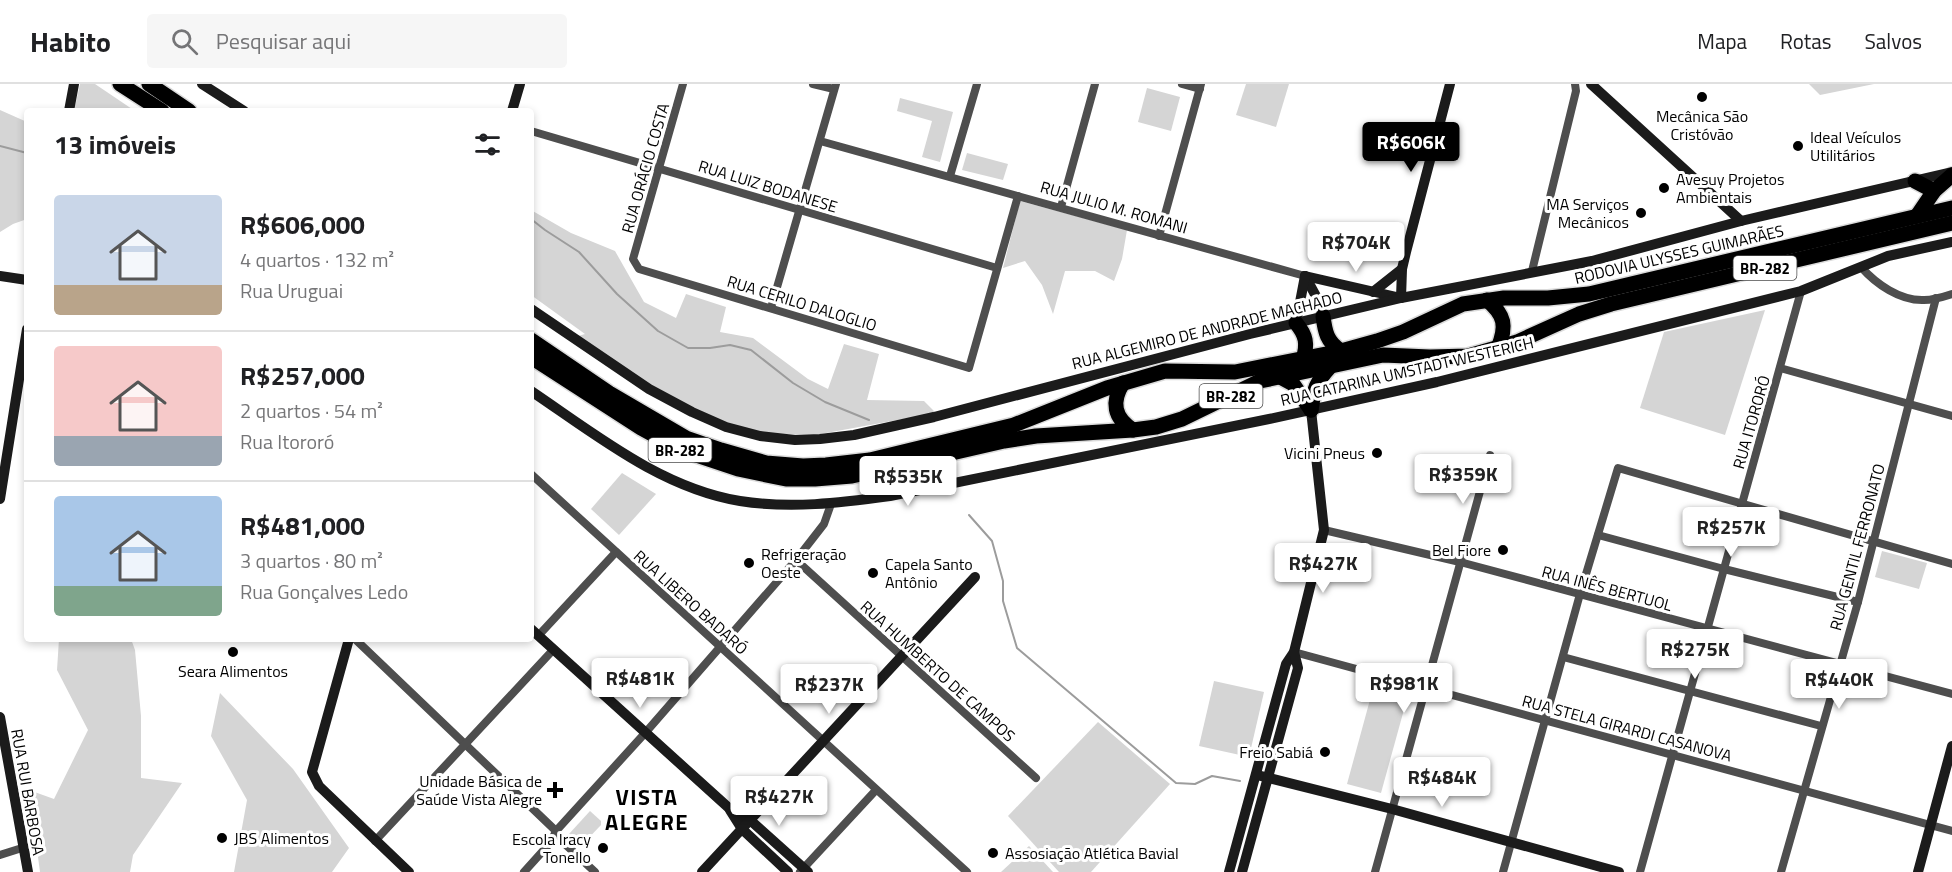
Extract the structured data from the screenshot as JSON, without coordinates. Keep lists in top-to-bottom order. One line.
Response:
{"streets":{"highway":["RODOVIA ULYSSES GUIMARÃES","BR-282"],"street":["RUA ORÁCIO COSTA","RUA LUIZ BODANESE","RUA JULIO M. ROMANI","RUA CERILO DALOGLIO","RUA ALGEMIRO DE ANDRADE MACHADO","RUA CATARINA UMSTADT WESTERICH","RUA ITORORÓ","RUA GENTIL FERRONATO","RUA INÊS BERTUOL","RUA LIBERO BADARÓ","RUA HUMBERTO DE CAMPOS","RUA STELA GIRARDI CASANOVA","RUA RUI BARBOSA"]},"crossings":[["RUA ORÁCIO COSTA","RUA LUIZ BODANESE"],["RUA ORÁCIO COSTA","RUA CERILO DALOGLIO"],["RUA LUIZ BODANESE","RUA CERILO DALOGLIO"],["RUA JULIO M. ROMANI","RUA ALGEMIRO DE ANDRADE MACHADO"],["RUA CATARINA UMSTADT WESTERICH","RUA ITORORÓ"],["RUA ITORORÓ","RUA INÊS BERTUOL"],["RUA ITORORÓ","RUA STELA GIRARDI CASANOVA"],["RUA GENTIL FERRONATO","RUA INÊS BERTUOL"],["RUA GENTIL FERRONATO","RUA STELA GIRARDI CASANOVA"]],"districts":["VISTA ALEGRE"],"places":{"other":["Mecânica São Cristóvão","Ideal Veículos Utilitários","Avesuy Projetos Ambientais","MA Serviços Mecânicos","Vicini Pneus","Bel Fiore","Refrigeração Oeste","Capela Santo Antônio","Seara Alimentos","Freio Sabiá","JBS Alimentos","Escola Iracy Tonello","Assosiação Atlética Bavial"],"health":["Unidade Básica de Saúde Vista Alegre"]},"page":{"header":"Habito","search":"Pesquisar aqui","nav":["Mapa","Rotas","Salvos"],"heading":"13 imóveis","price":["R$606K","R$704K","R$359K","R$535K","R$257K","R$427K","R$275K","R$481K","R$440K","R$981K","R$237K","R$484K","R$427K"],"list":[{"name":"R$606,000","note":"4 quartos · 132 m² · Rua Uruguai"},{"name":"R$257,000","note":"2 quartos · 54 m² · Rua Itororó"},{"name":"R$481,000","note":"3 quartos · 80 m² · Rua Gonçalves Ledo"}]}}
